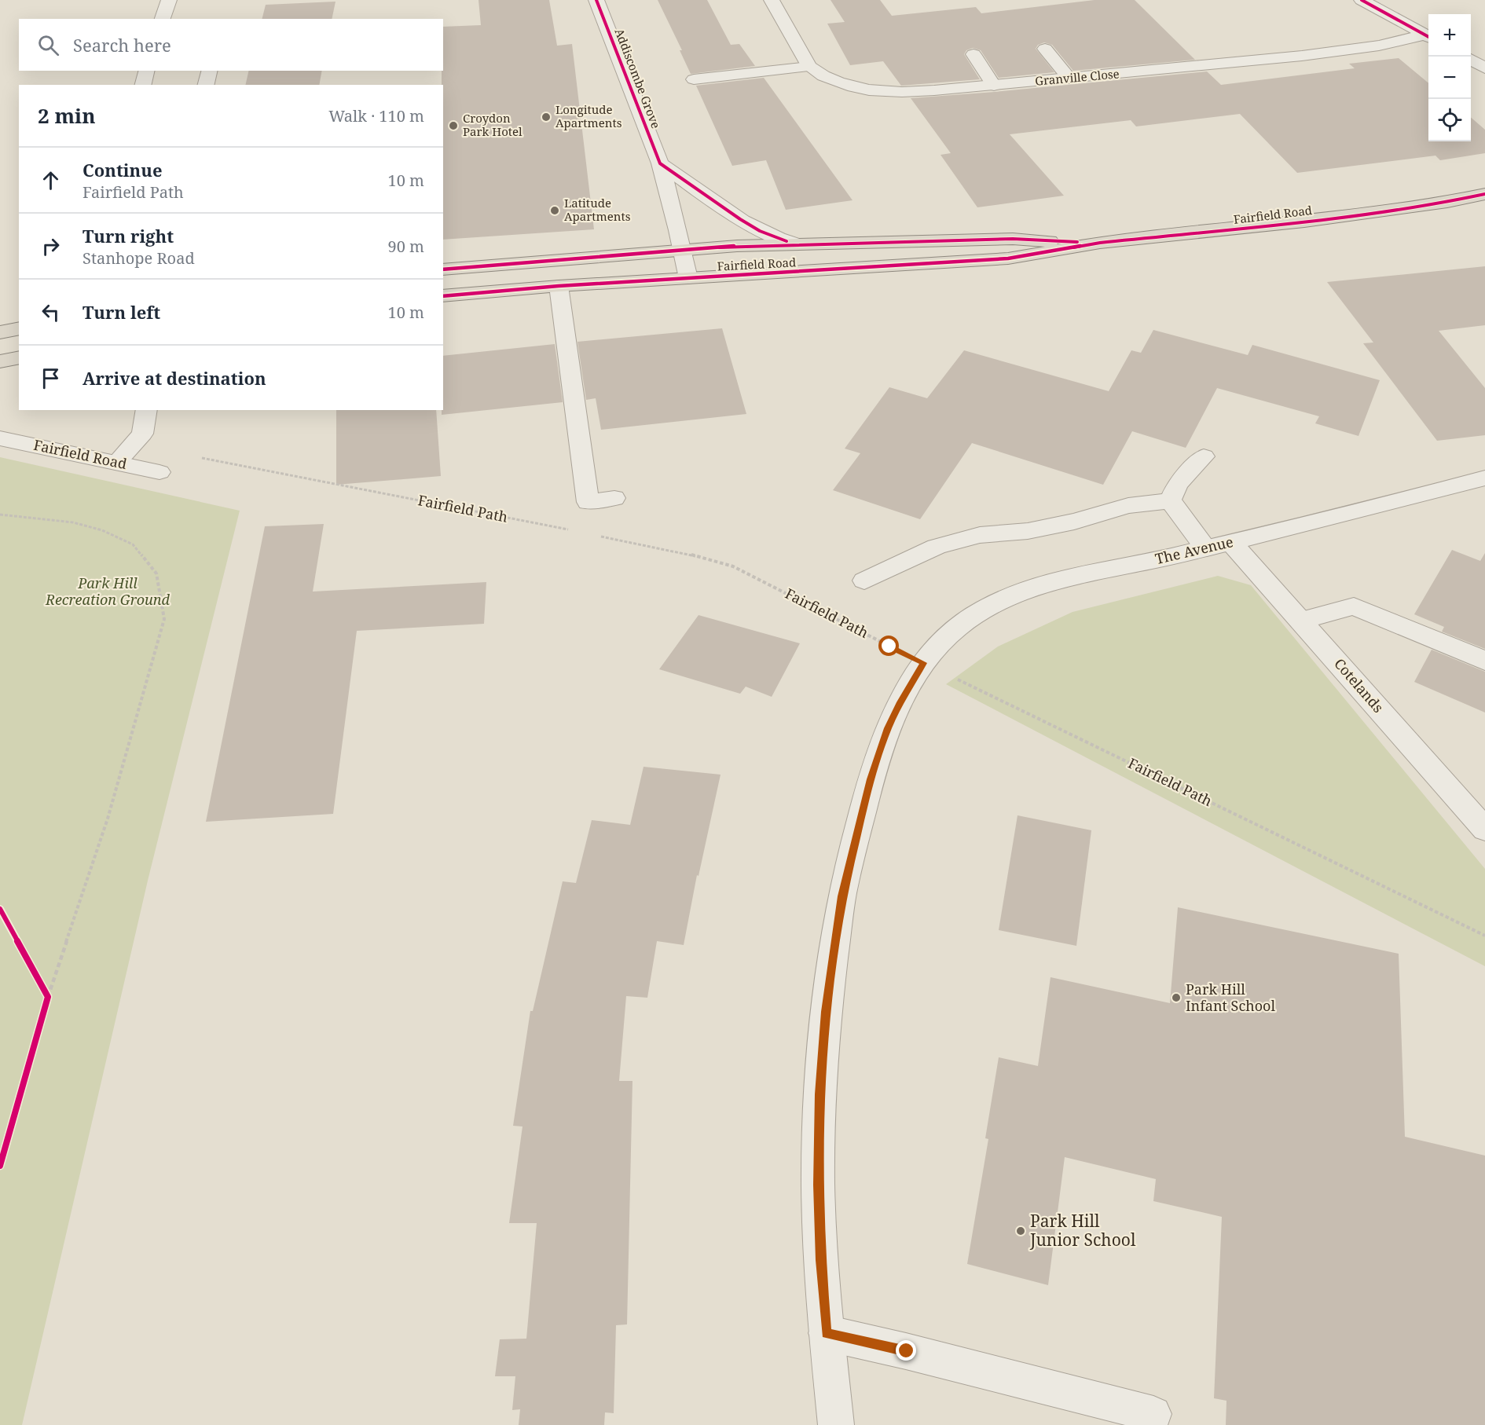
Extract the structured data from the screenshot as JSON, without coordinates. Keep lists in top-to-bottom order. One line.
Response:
{"streets":{"highway":["Fairfield Road"],"street":["Granville Close","Addiscombe Grove","The Avenue","Cotelands"],"path":["Fairfield Path"]},"crossings":[["Addiscombe Grove","Fairfield Road"],["Fairfield Path","The Avenue"],["The Avenue","Cotelands"]],"parks":["Park Hill Recreation Ground"],"places":["Longitude Apartments","Croydon Park Hotel","Latitude Apartments","Park Hill Infant School","Park Hill Junior School"],"page":{"map_buttons":["+","−"],"search":"Search here","heading":["2 min","Walk · 110 m"],"list":[["Continue","Fairfield Path","10 m"],["Turn right","Stanhope Road","90 m"],["Turn left","10 m"],"Arrive at destination"]}}
